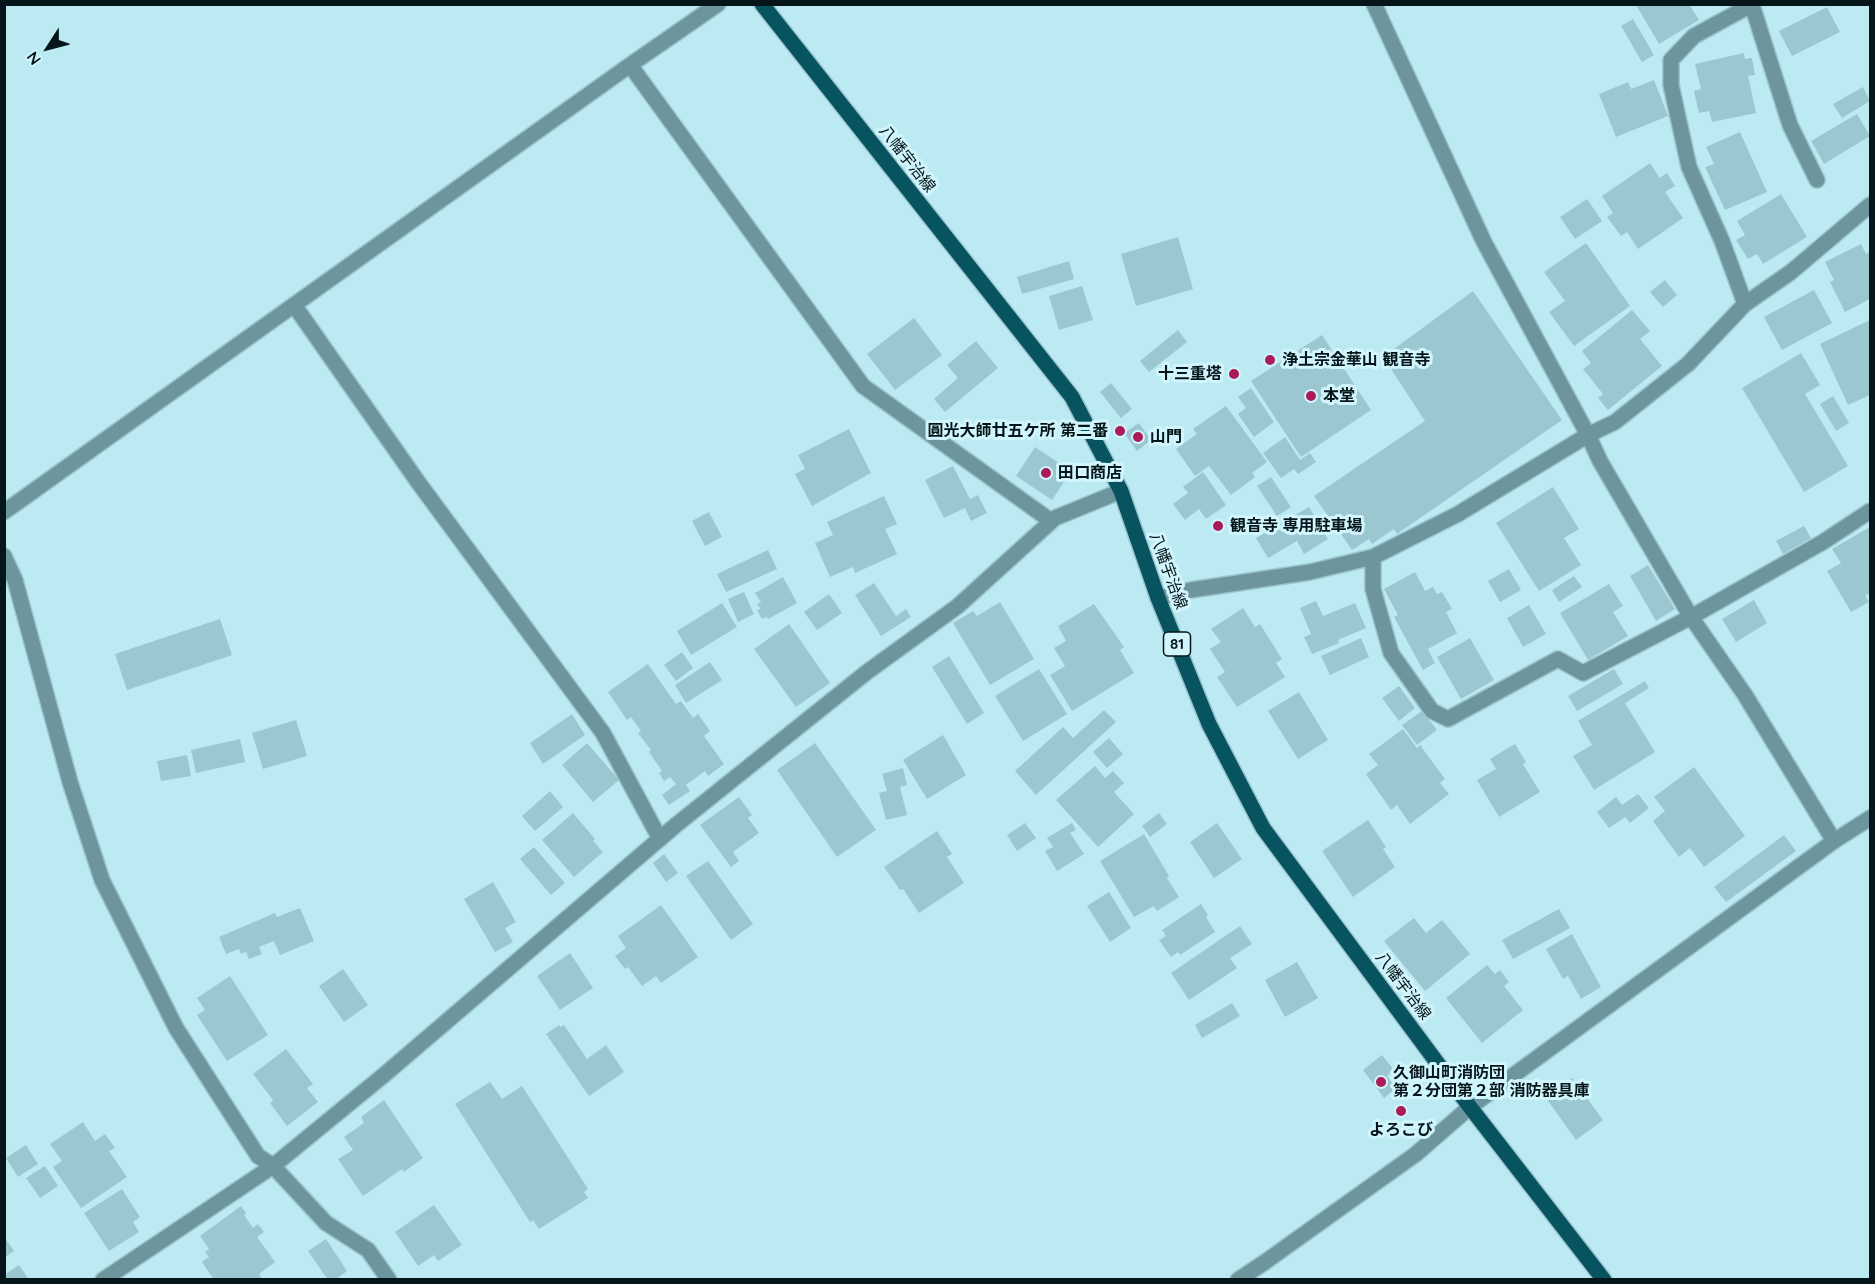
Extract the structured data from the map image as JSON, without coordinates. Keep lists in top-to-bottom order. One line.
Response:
{"streets":{"main road":["八幡宇治線","81"]},"places":["浄土宗金華山 観音寺","十三重塔","本堂","圓光大師廿五ケ所 第二番","山門","田口商店","観音寺 専用駐車場","久御山町消防団 第２分団第２部 消防器具庫","よろこび"],"north":"bottom left"}
